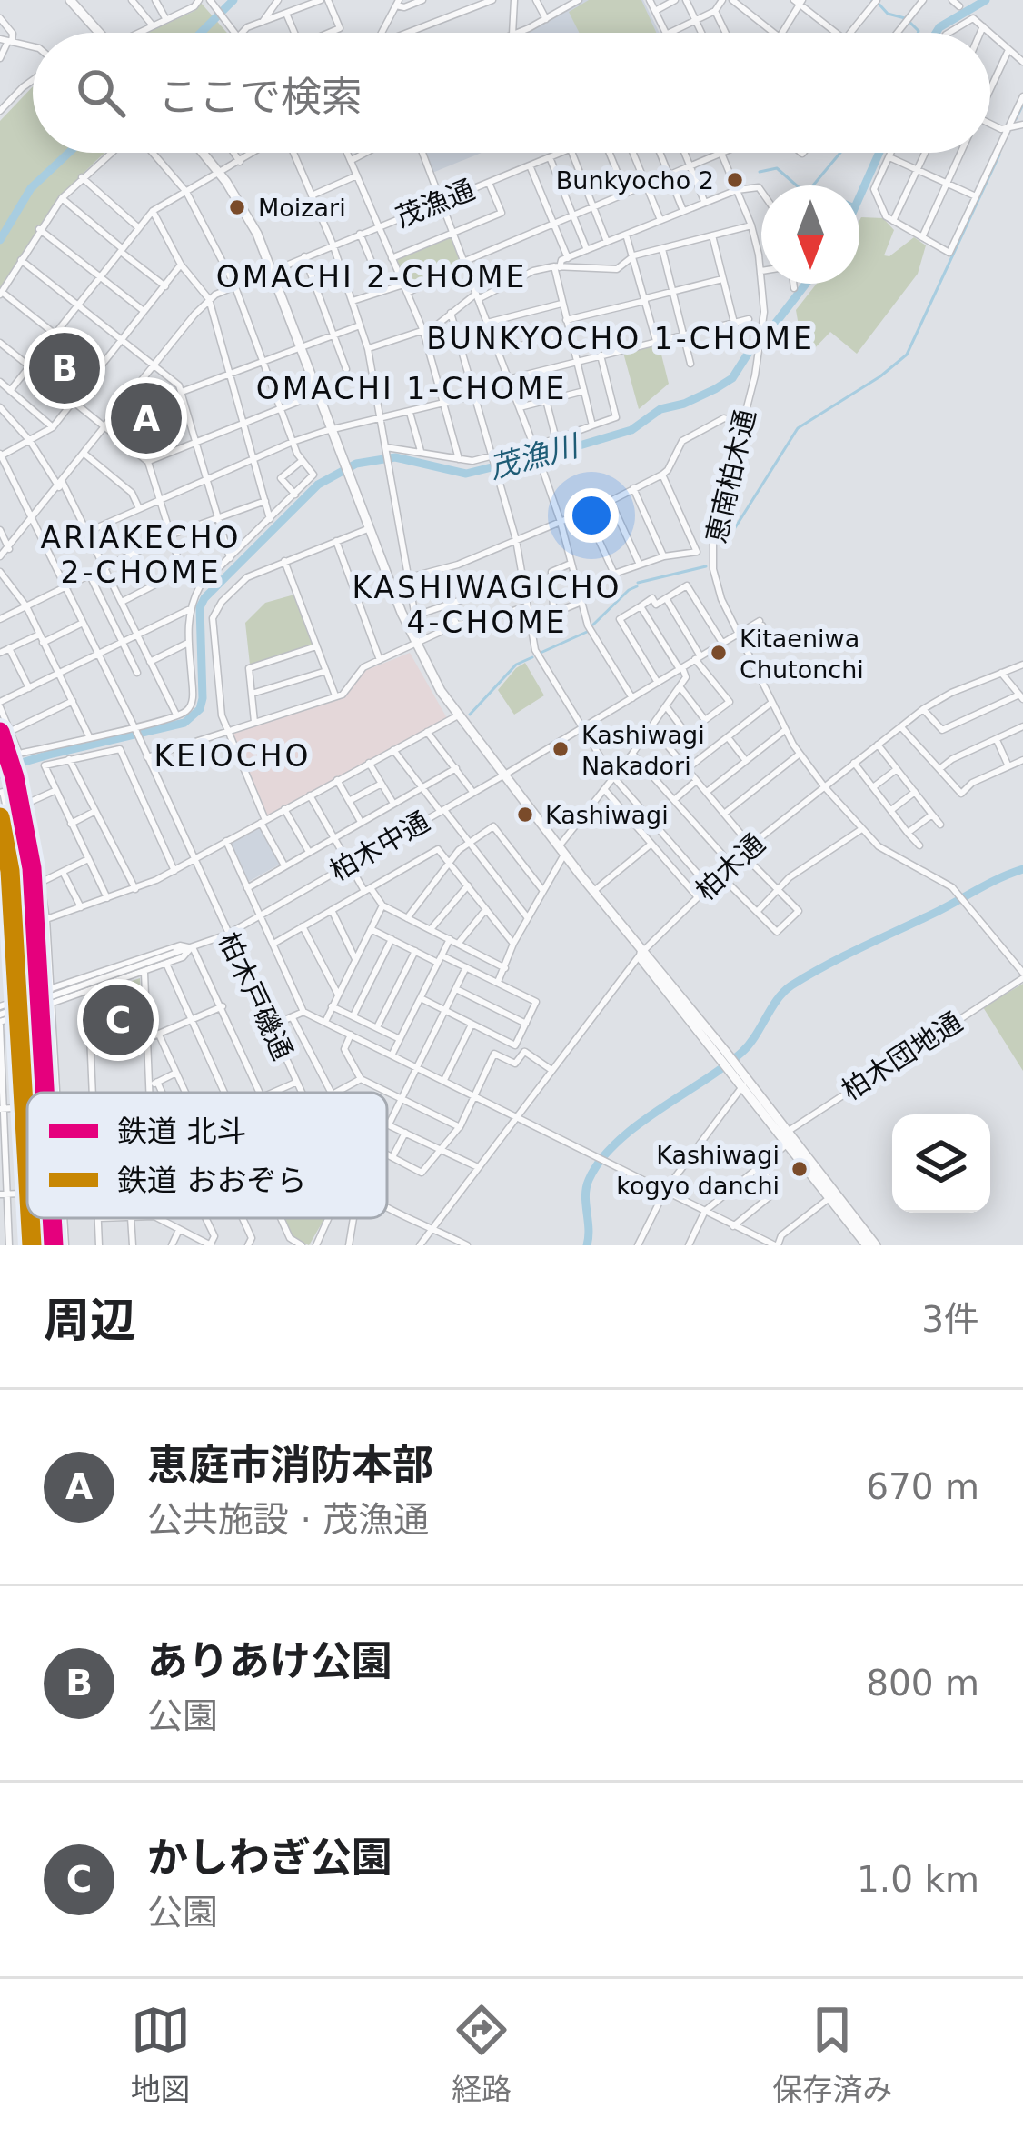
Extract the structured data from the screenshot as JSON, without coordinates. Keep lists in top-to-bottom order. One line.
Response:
{"streets":{"street":["茂漁通","恵南柏木通","柏木中通","柏木通","柏木戸磯通","柏木団地通"]},"crossings":[["茂漁通","柏木戸磯通"],["恵南柏木通","柏木中通"],["恵南柏木通","柏木通"],["恵南柏木通","柏木団地通"],["柏木中通","柏木戸磯通"],["柏木通","柏木戸磯通"]],"districts":["OMACHI 2-CHOME","BUNKYOCHO 1-CHOME","OMACHI 1-CHOME","ARIAKECHO 2-CHOME","KASHIWAGICHO 4-CHOME","KEIOCHO"],"water":["茂漁川"],"places":["Bunkyocho 2","Moizari","Kitaeniwa Chutonchi","Kashiwagi Nakadori","Kashiwagi","Kashiwagi kogyo danchi"],"lines":["rail line 北斗","rail line おおぞら"],"legend":["鉄道 北斗","鉄道 おおぞら"],"north":"bottom","page":{"search":"ここで検索","pins":["B","A","C"],"heading":["周辺","3件"],"list":[{"mark":"A","name":"恵庭市消防本部","note":"公共施設 · 茂漁通","value":"670 m"},{"mark":"B","name":"ありあけ公園","note":"公園","value":"800 m"},{"mark":"C","name":"かしわぎ公園","note":"公園","value":"1.0 km"}],"nav":["地図","経路","保存済み"]}}
